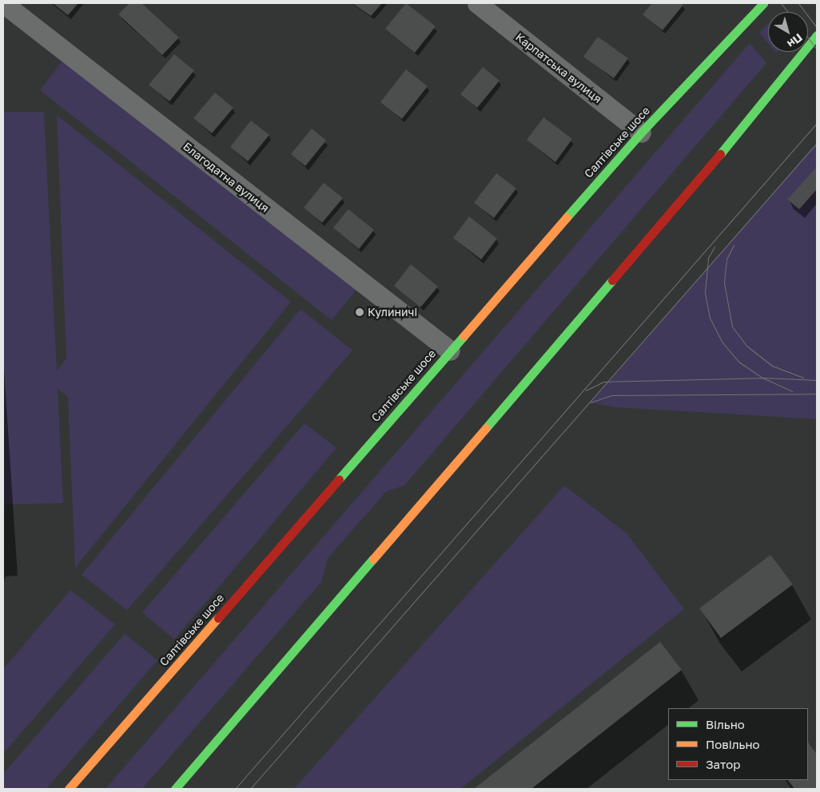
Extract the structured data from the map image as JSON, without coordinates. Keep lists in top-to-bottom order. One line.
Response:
{"streets":{"main road":["Салтівське шосе"],"street":["Карпатська вулиця","Благодатна вулиця"]},"crossings":[["Карпатська вулиця","Салтівське шосе"],["Салтівське шосе","Благодатна вулиця"]],"places":["Кулиничі"],"legend":["Вільно","Повільно","Затор"],"north":"bottom right"}
